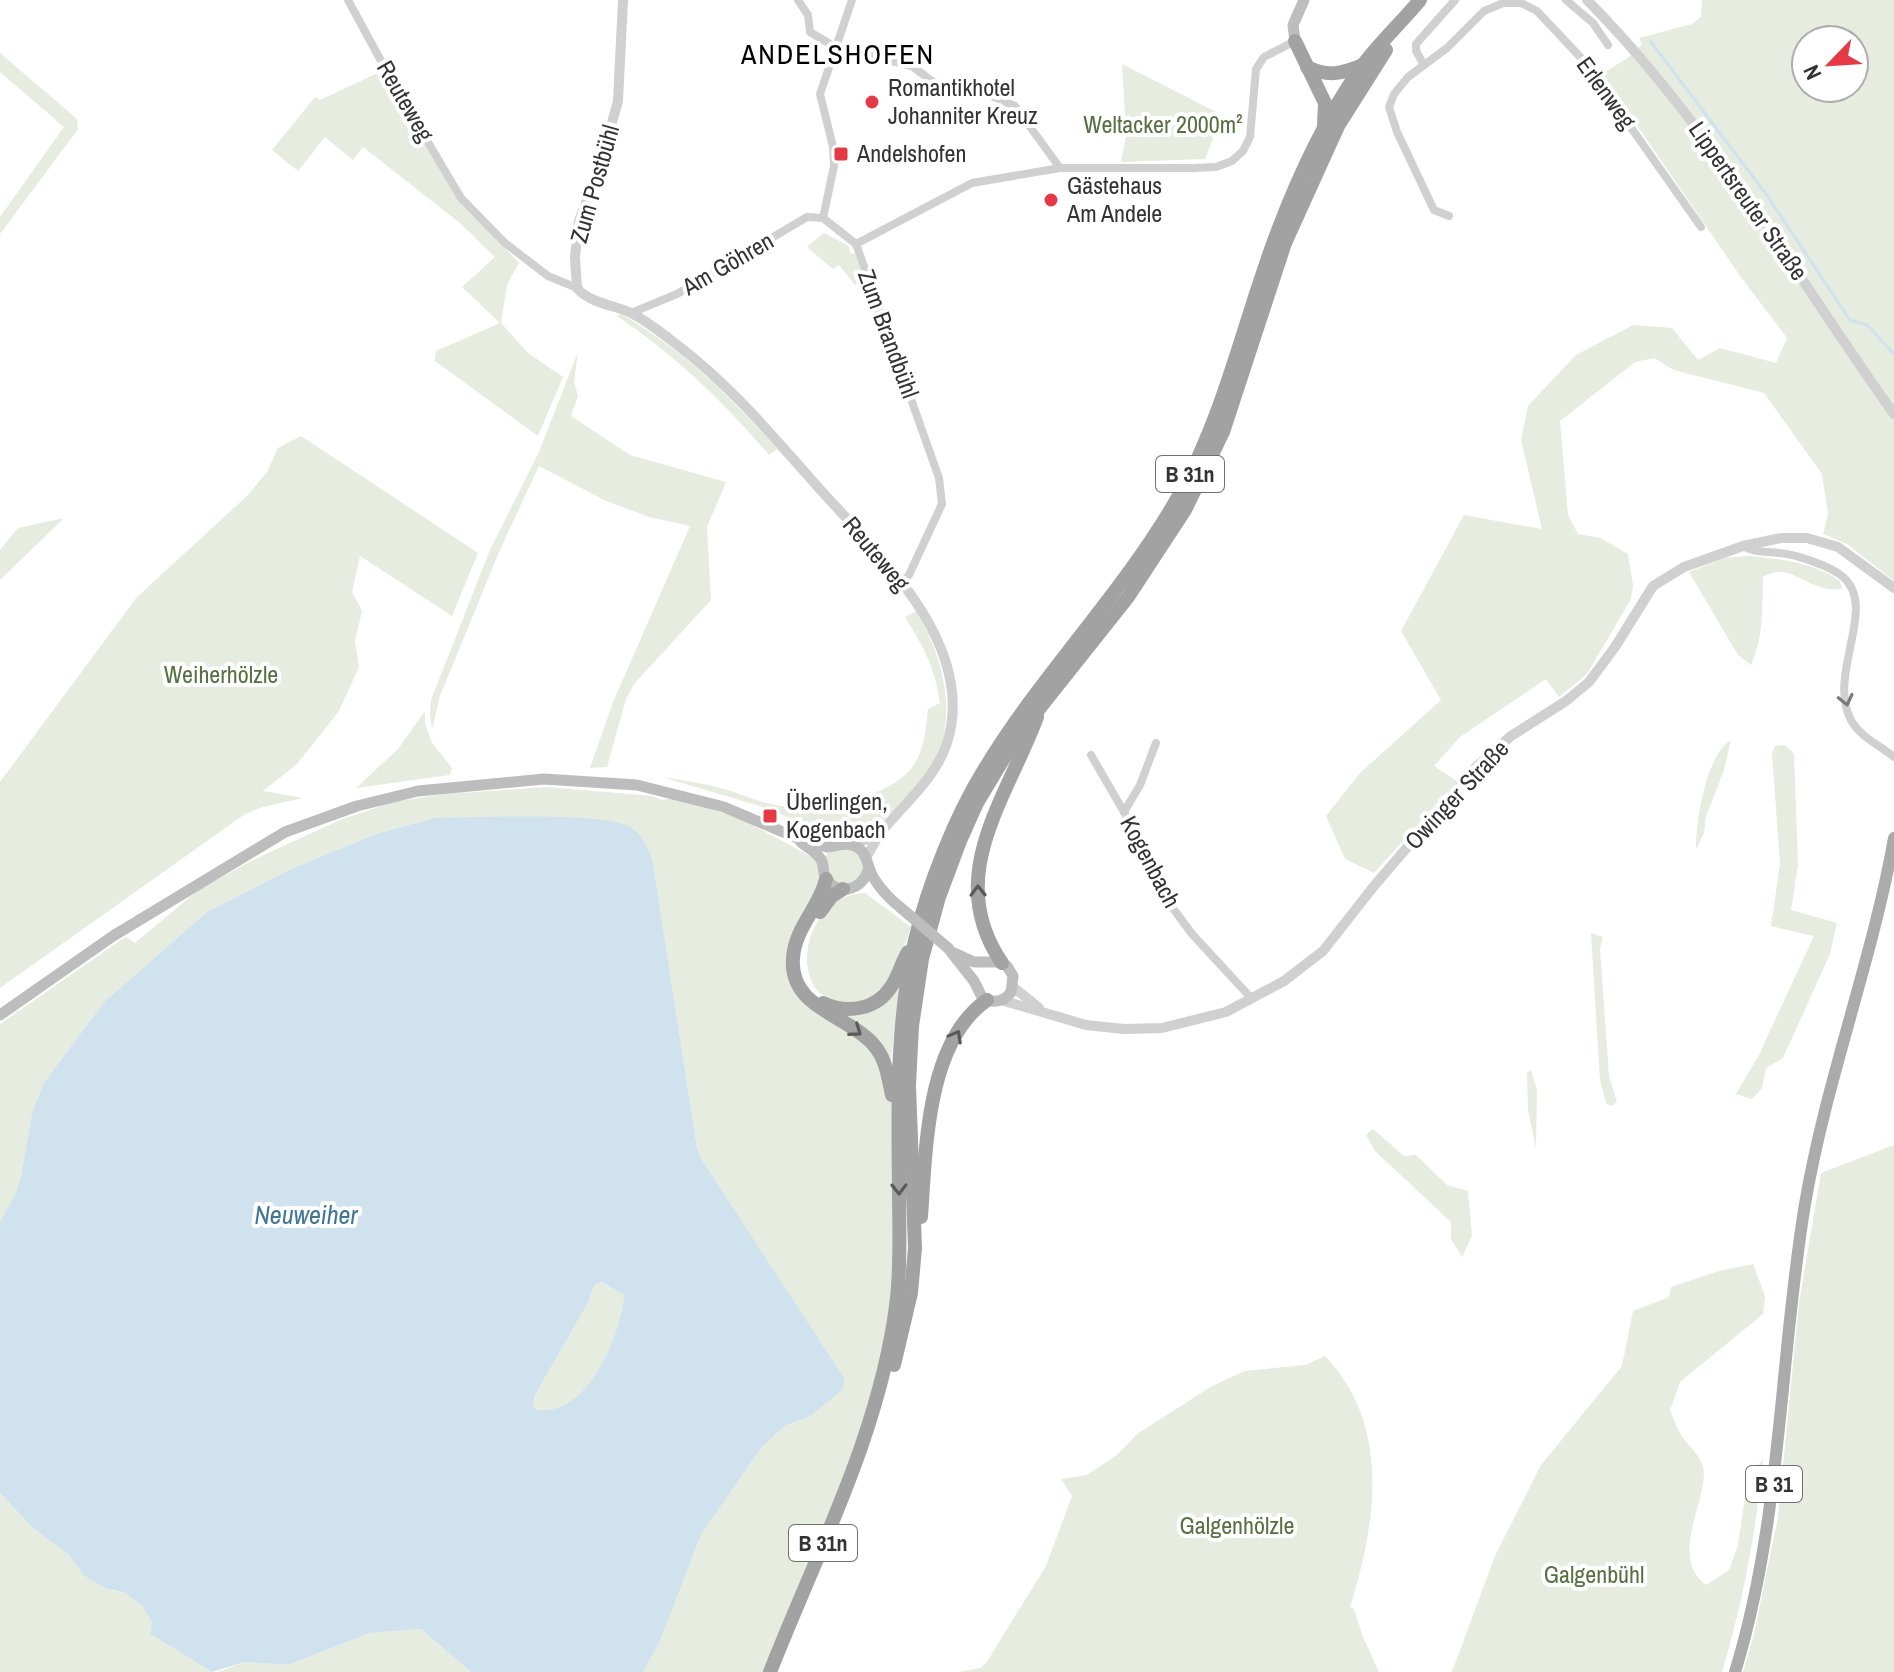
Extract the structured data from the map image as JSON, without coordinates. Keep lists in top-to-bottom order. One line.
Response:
{"streets":{"highway":["B 31n"],"main road":["B 31"],"street":["Erlenweg","Reuteweg","Zum Postbühl","Lippertsreuter Straße","Am Göhren","Zum Brandbühl","Owinger Straße","Kogenbach"]},"crossings":[["Reuteweg","Zum Postbühl"],["Reuteweg","Am Göhren"],["Reuteweg","Zum Brandbühl"],["Owinger Straße","Kogenbach"]],"districts":["ANDELSHOFEN"],"water":["Neuweiher"],"parks":["Weltacker 2000m²","Weiherhölzle","Galgenhölzle","Galgenbühl"],"places":{"other":["Romantikhotel Johanniter Kreuz","Gästehaus Am Andele"],"transit":["Andelshofen","Überlingen, Kogenbach"]},"north":"bottom left"}
